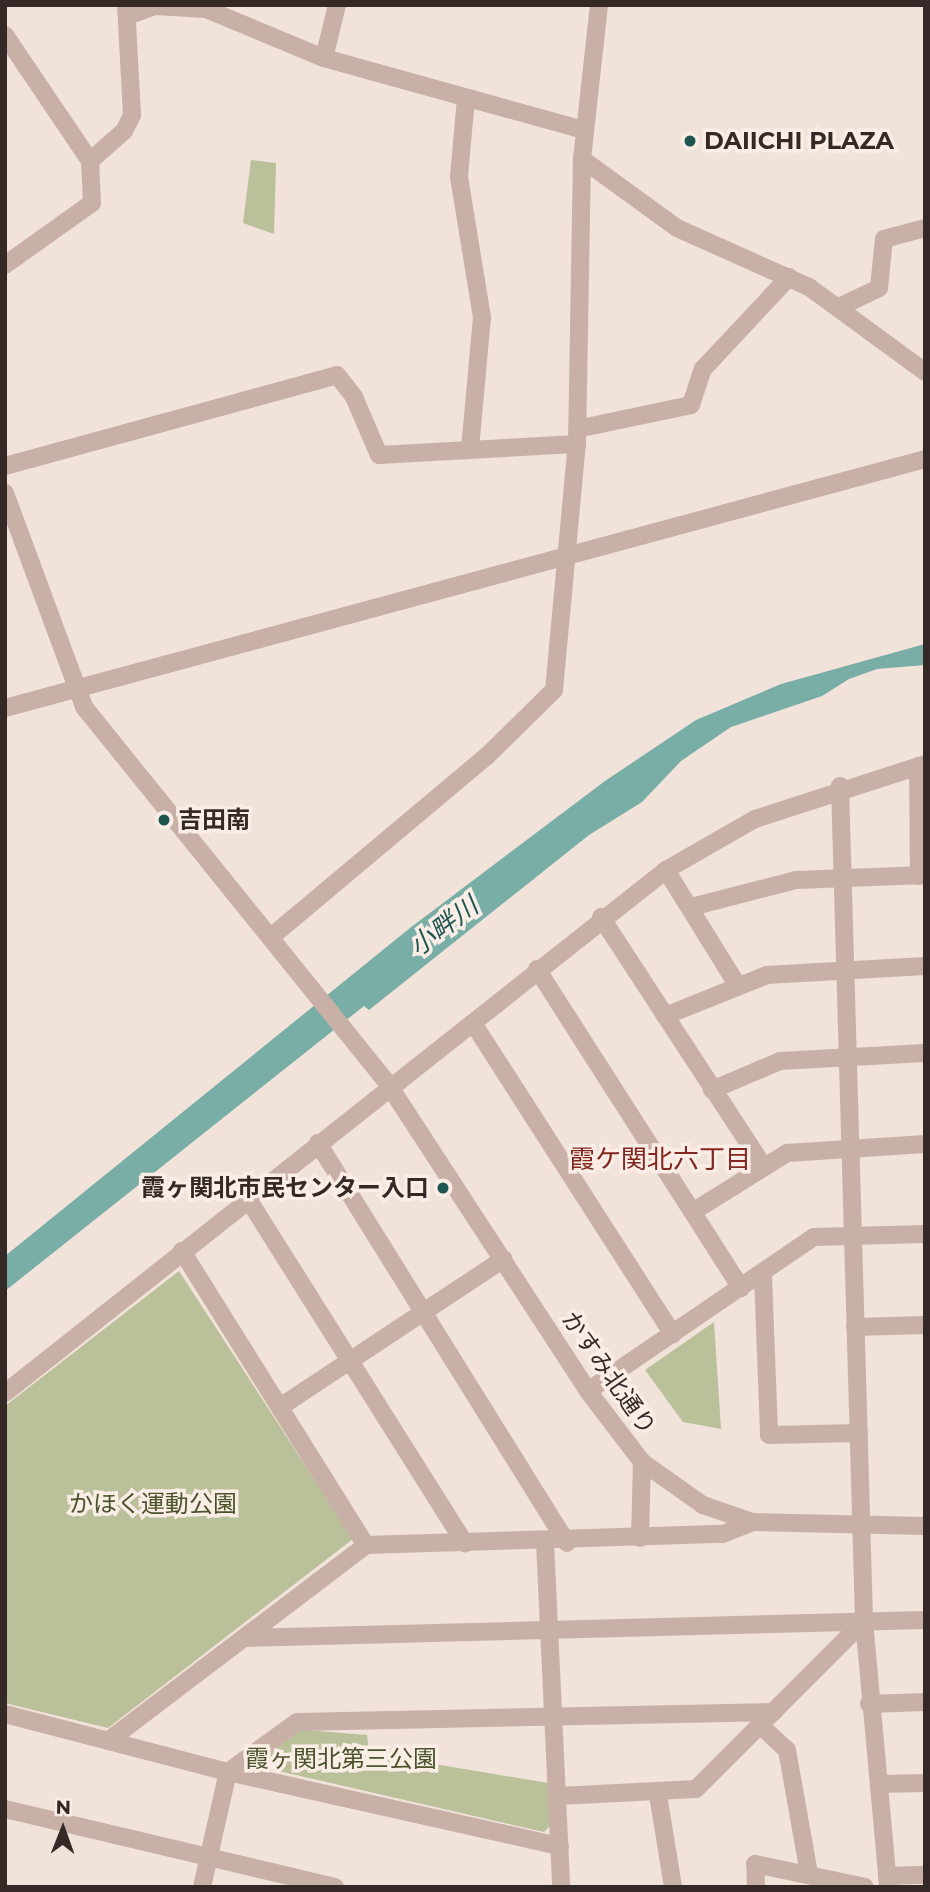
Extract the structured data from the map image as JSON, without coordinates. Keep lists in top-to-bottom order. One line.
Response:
{"streets":{"street":["かすみ北通り"]},"districts":["霞ケ関北六丁目"],"water":["小畔川"],"parks":["かほく運動公園","霞ヶ関北第三公園"],"places":["DAIICHI PLAZA","吉田南","霞ヶ関北市民センター入口"],"north":"top"}
